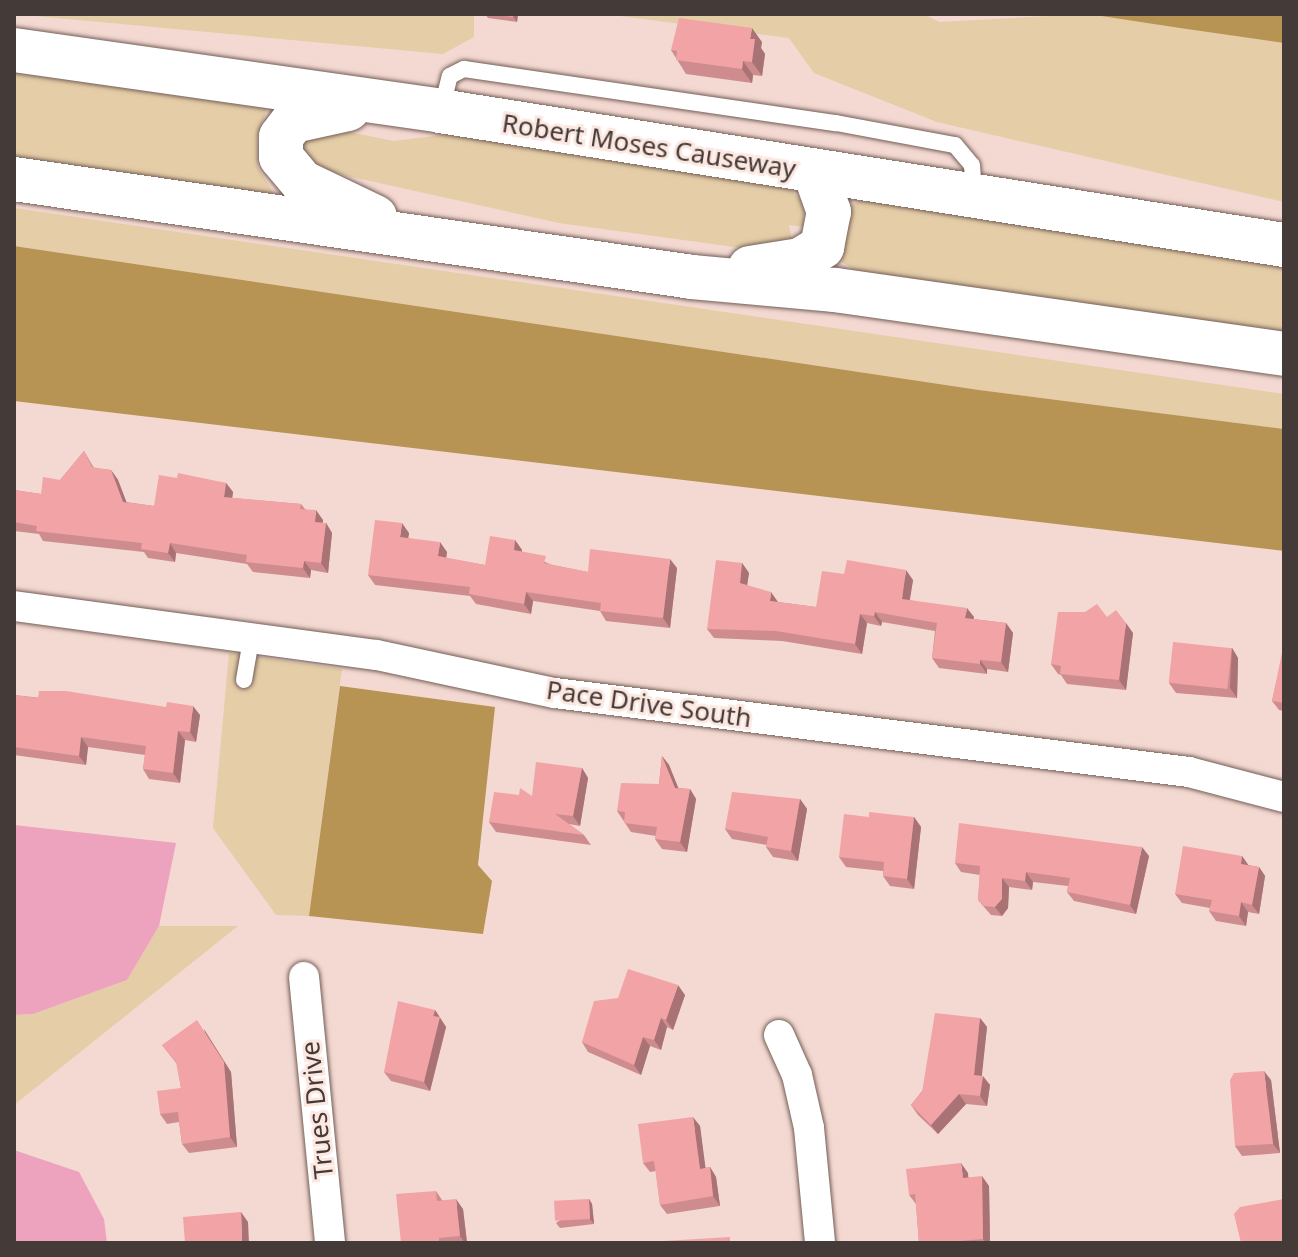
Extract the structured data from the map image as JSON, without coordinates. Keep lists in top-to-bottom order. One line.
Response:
{"streets":{"highway":["Robert Moses Causeway"],"street":["Pace Drive South","Trues Drive"]}}
